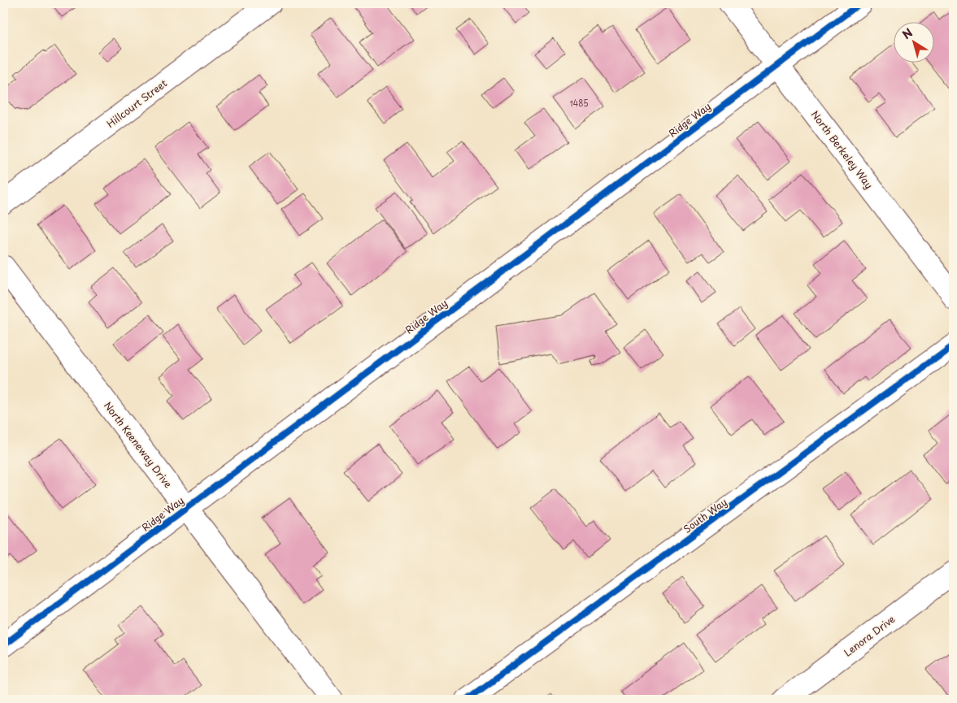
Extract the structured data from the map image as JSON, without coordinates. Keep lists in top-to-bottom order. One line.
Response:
{"streets":{"street":["Hillcourt Street","Ridge Way","North Berkeley Way","North Keeneway Drive","South Way","Lenora Drive"]},"crossings":[["Ridge Way","North Berkeley Way"],["Ridge Way","North Keeneway Drive"]],"house_numbers":["1485"],"north":"top left"}
